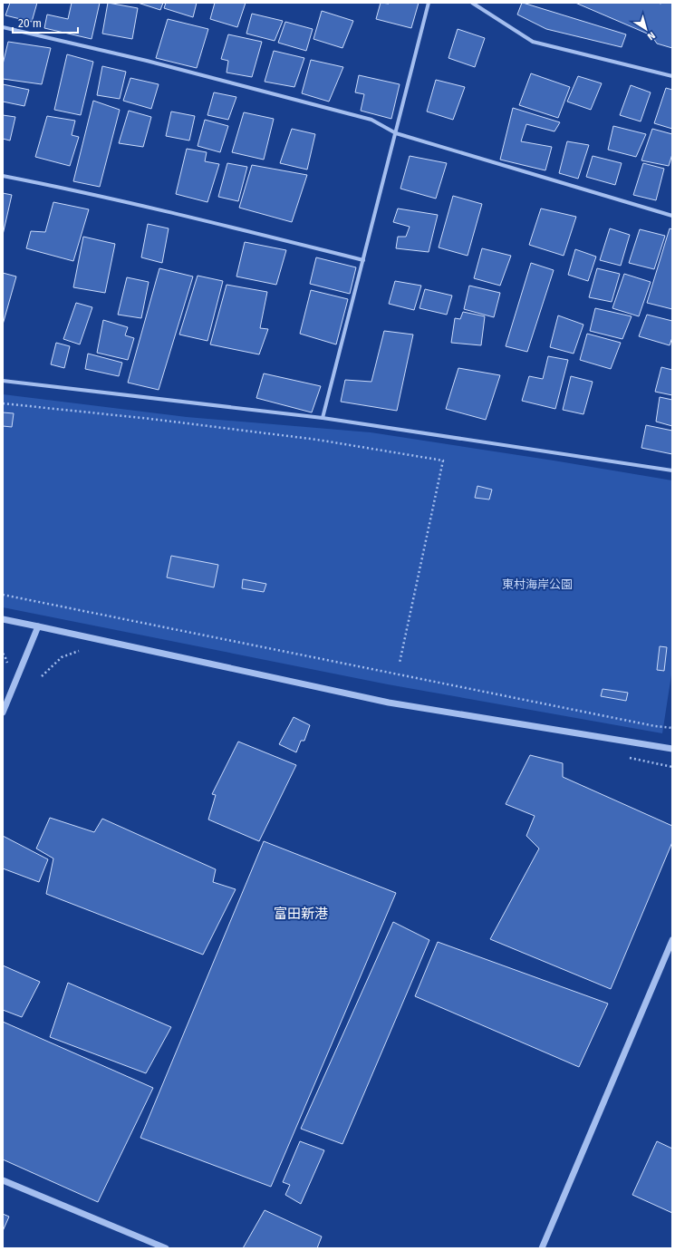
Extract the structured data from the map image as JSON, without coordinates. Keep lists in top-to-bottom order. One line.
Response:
{"districts":["富田新港"],"parks":["東村海岸公園"],"scale_bar":"20 m","north":"bottom right"}
